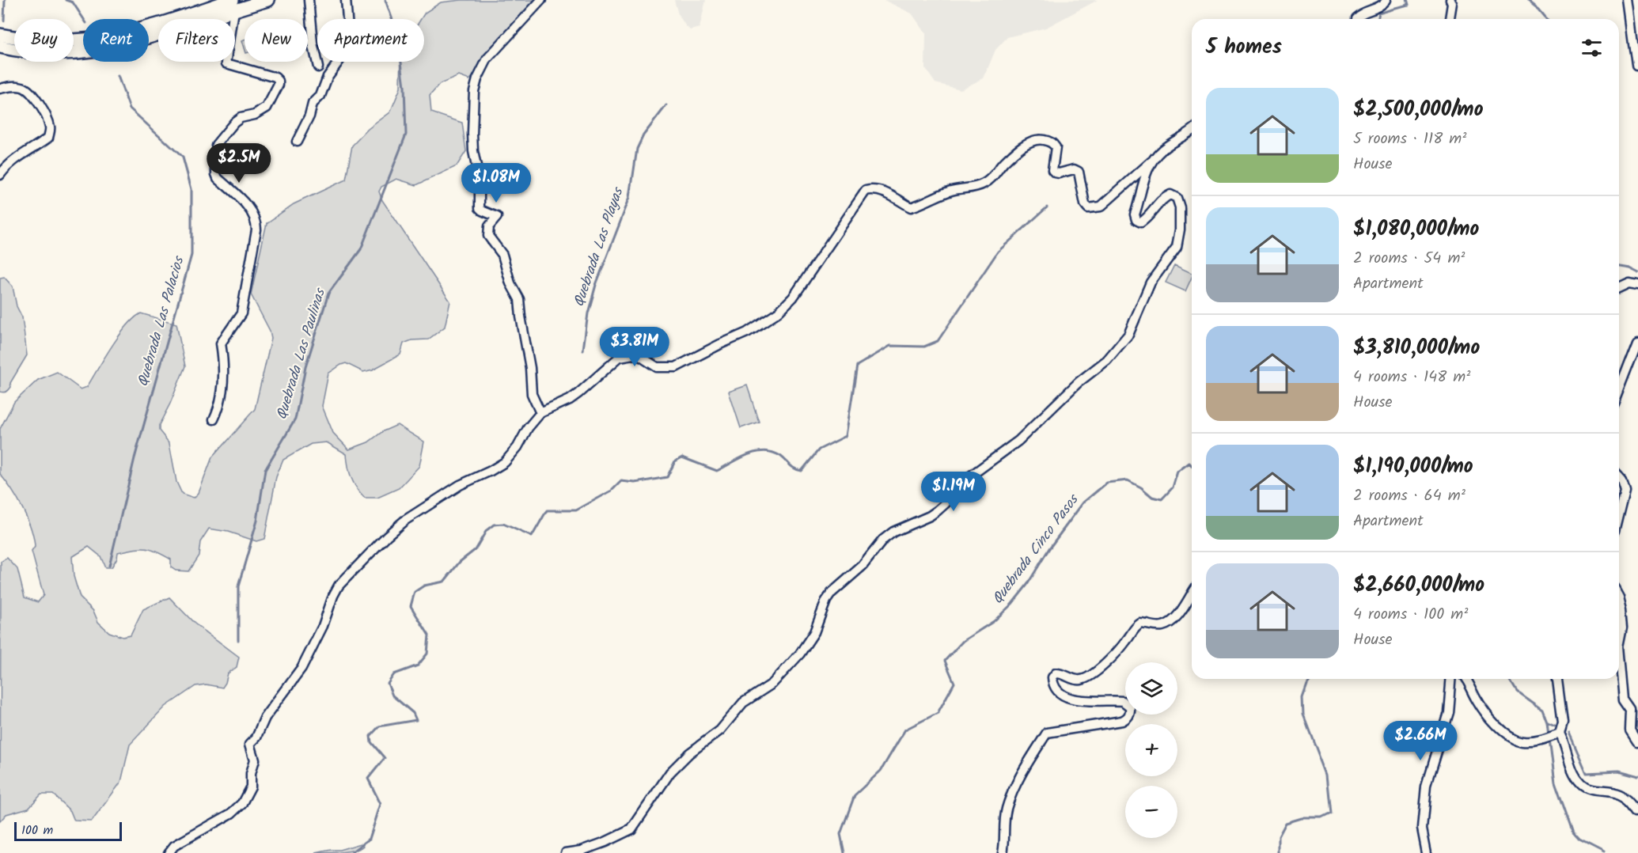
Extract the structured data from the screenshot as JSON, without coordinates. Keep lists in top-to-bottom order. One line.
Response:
{"water":["Quebrada Las Playas","Quebrada Las Palacios","Quebrada Las Paulinas","Quebrada Cinco Pasos"],"scale_bar":"100 m","page":{"chip":["Buy","Rent","Filters","New","Apartment"],"heading":"5 homes","list":[{"name":"$2,500,000/mo","note":"5 rooms · 118 m² · House"},{"name":"$1,080,000/mo","note":"2 rooms · 54 m² · Apartment"},{"name":"$3,810,000/mo","note":"4 rooms · 148 m² · House"},{"name":"$1,190,000/mo","note":"2 rooms · 64 m² · Apartment"},{"name":"$2,660,000/mo","note":"4 rooms · 100 m² · House"}],"price":["$2.5M","$1.08M","$3.81M","$1.19M","$2.66M"],"map_buttons":["+","−"],"scale":"100 m"}}
